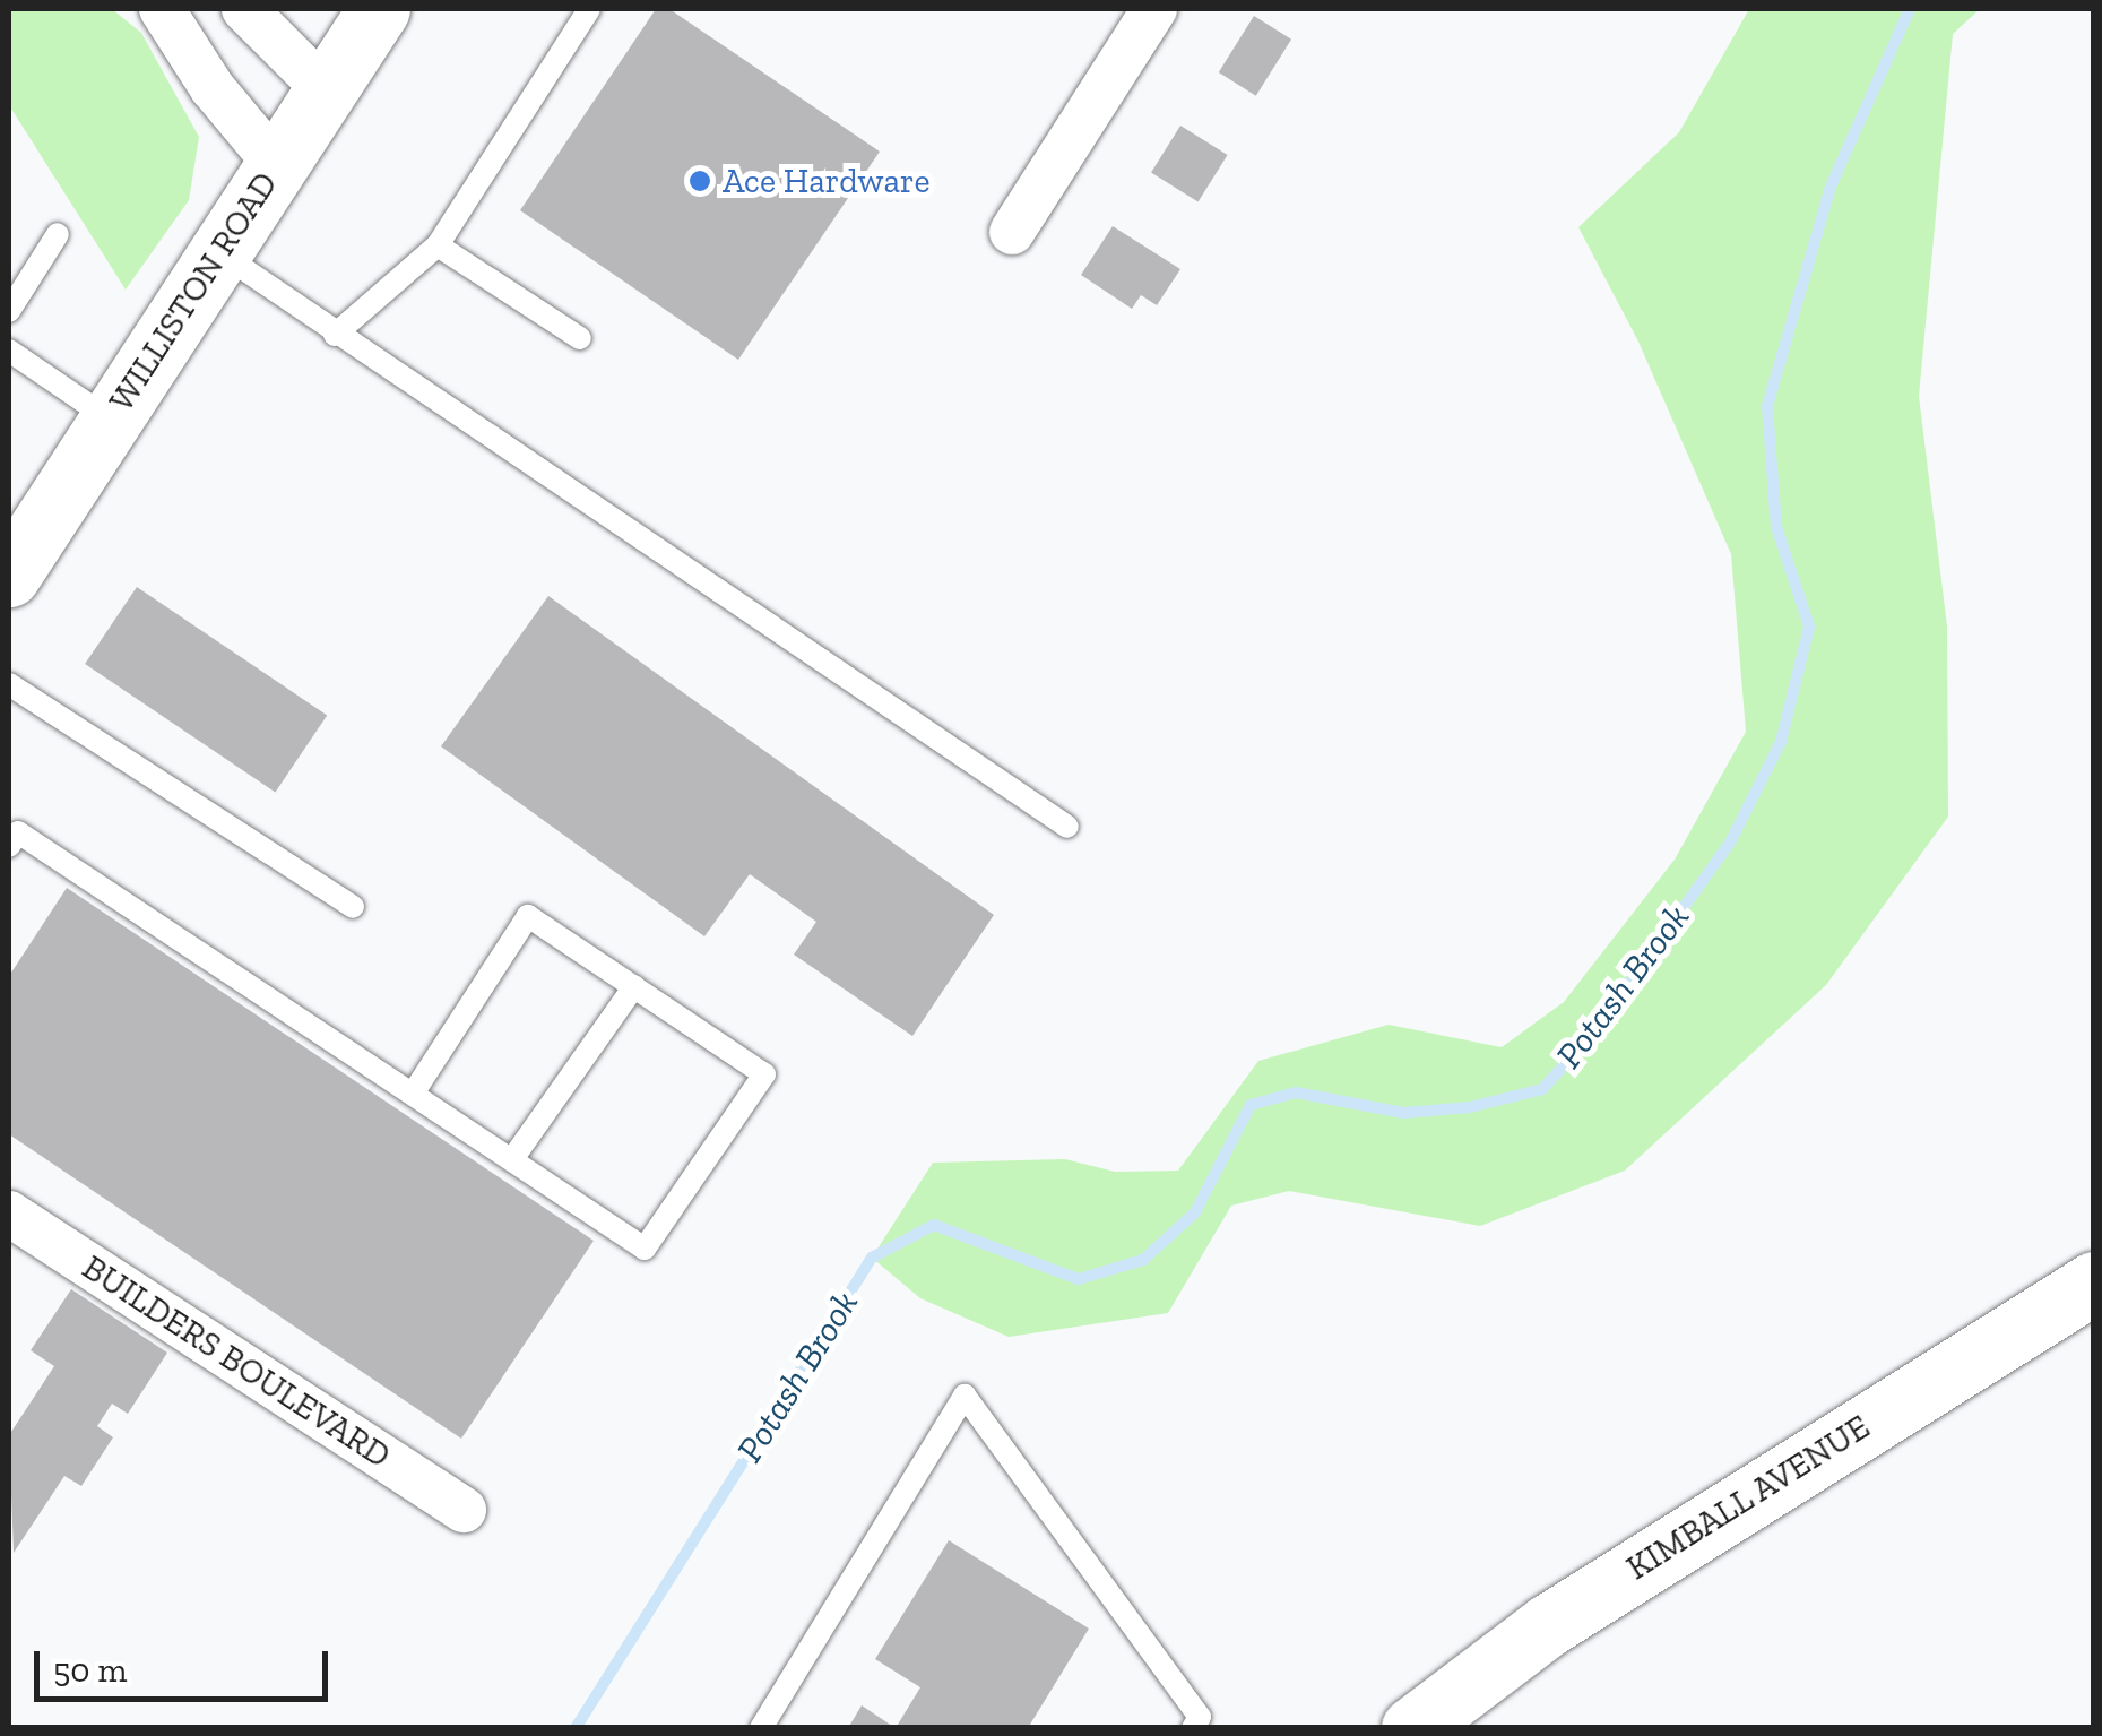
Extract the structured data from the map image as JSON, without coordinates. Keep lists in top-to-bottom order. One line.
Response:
{"streets":{"main road":["WILLISTON ROAD","KIMBALL AVENUE"],"street":["BUILDERS BOULEVARD"]},"water":["Potash Brook"],"places":["Ace Hardware"],"scale_bar":"50 m"}
